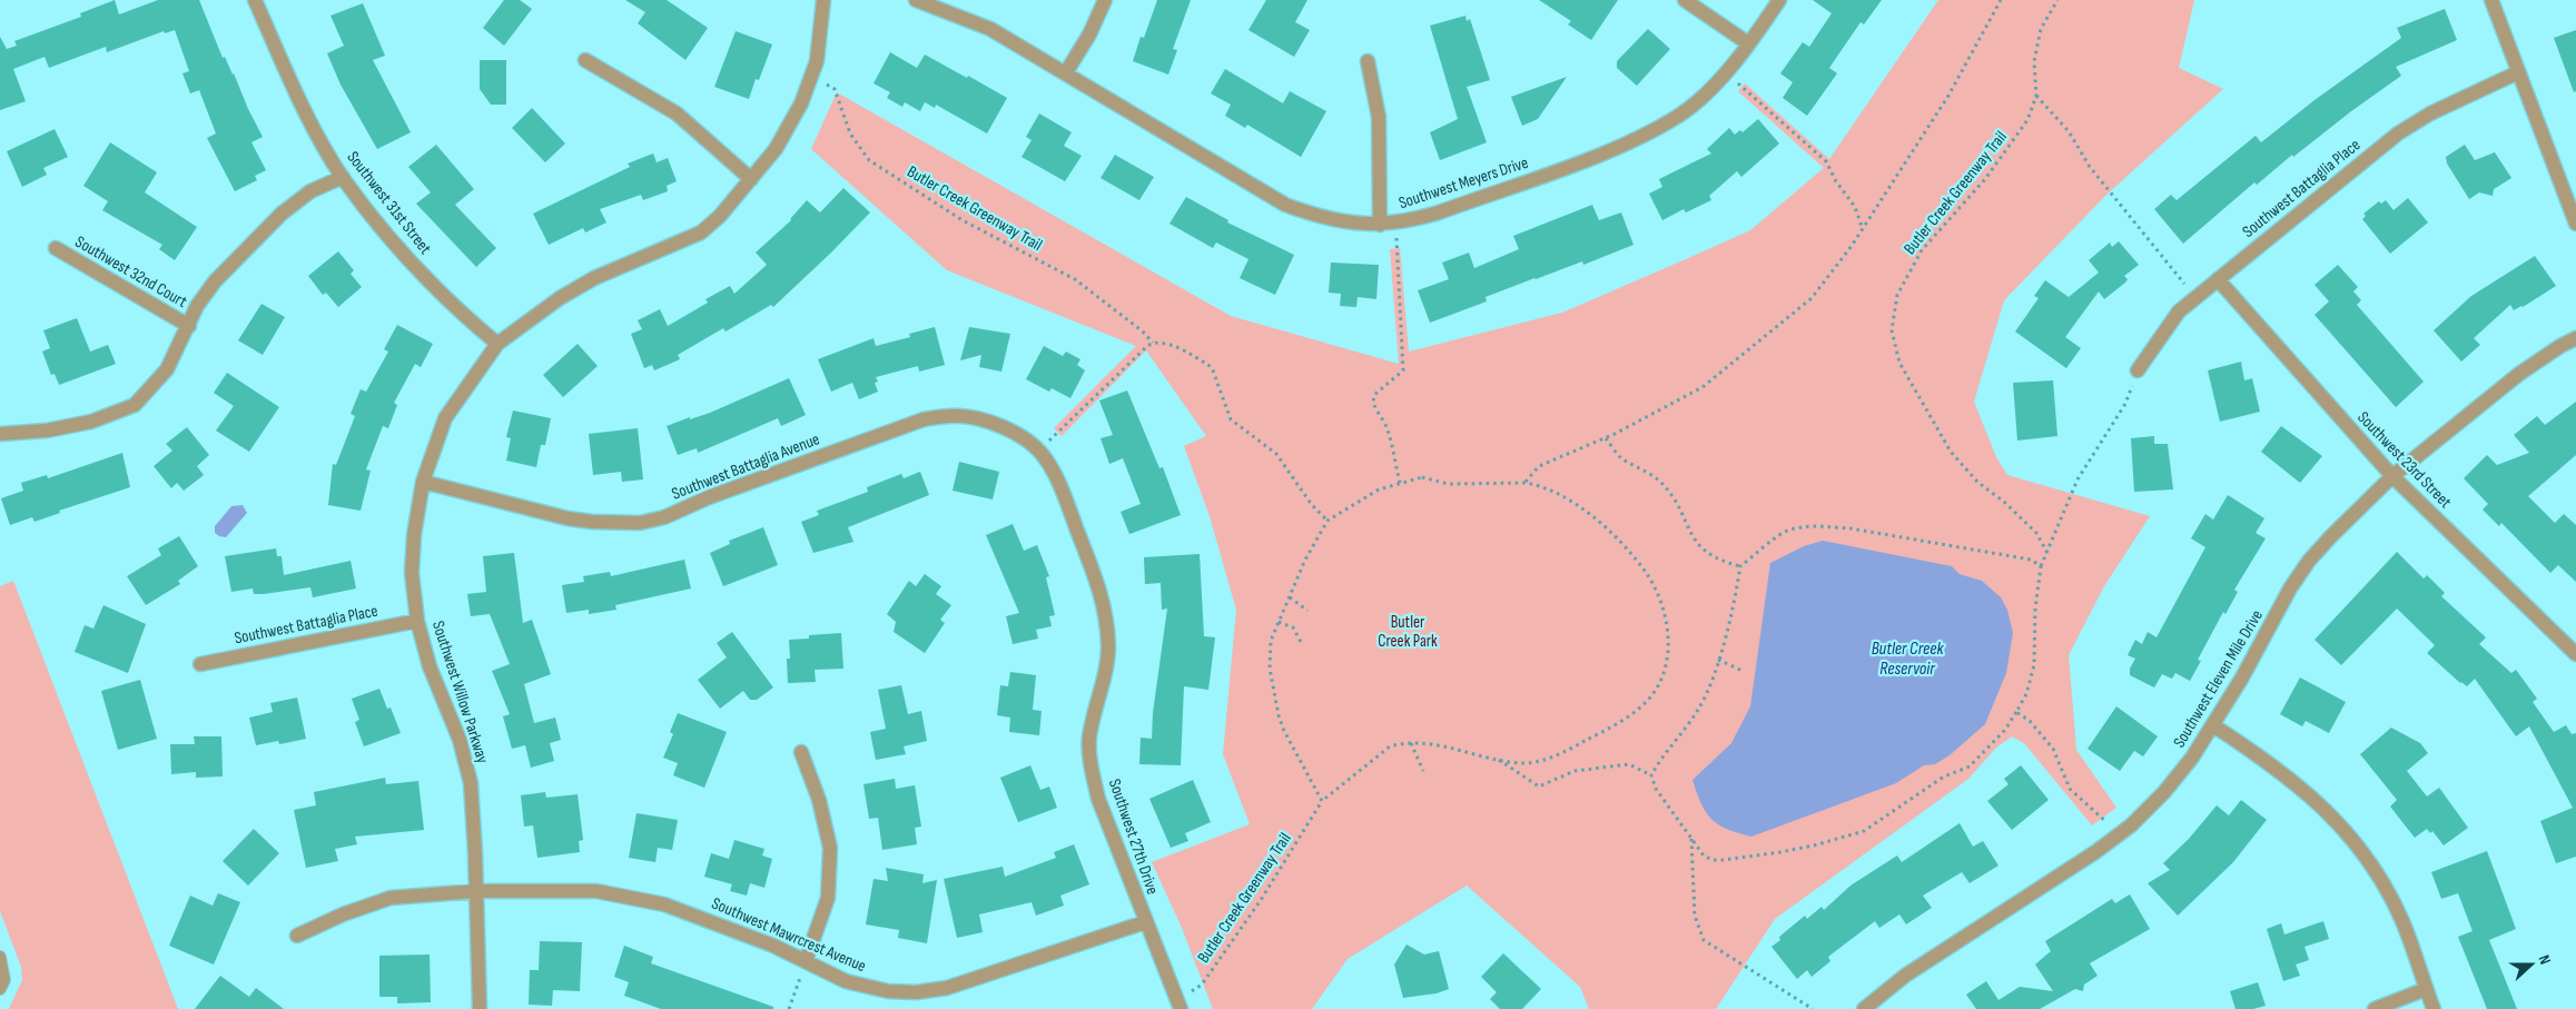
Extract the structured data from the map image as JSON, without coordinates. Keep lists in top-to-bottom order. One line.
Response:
{"streets":{"street":["Southwest Meyers Drive","Southwest Battaglia Place","Southwest 31st Street","Southwest 32nd Court","Southwest 23rd Street","Southwest Battaglia Avenue","Southwest Eleven Mile Drive","Southwest Willow Parkway","Southwest 27th Drive","Southwest Mawrcrest Avenue"],"path":["Butler Creek Greenway Trail"]},"crossings":[["Southwest Battaglia Place","Southwest 23rd Street"],["Southwest Battaglia Place","Southwest Willow Parkway"],["Butler Creek Greenway Trail","Southwest Willow Parkway"],["Butler Creek Greenway Trail","Southwest 27th Drive"],["Southwest 31st Street","Southwest Willow Parkway"],["Southwest 23rd Street","Southwest Eleven Mile Drive"],["Southwest Battaglia Avenue","Southwest Willow Parkway"],["Southwest Battaglia Avenue","Southwest 27th Drive"],["Southwest Willow Parkway","Southwest Mawrcrest Avenue"],["Southwest 27th Drive","Southwest Mawrcrest Avenue"]],"water":["Butler Creek Reservoir"],"parks":["Butler Creek Park"],"north":"right"}
